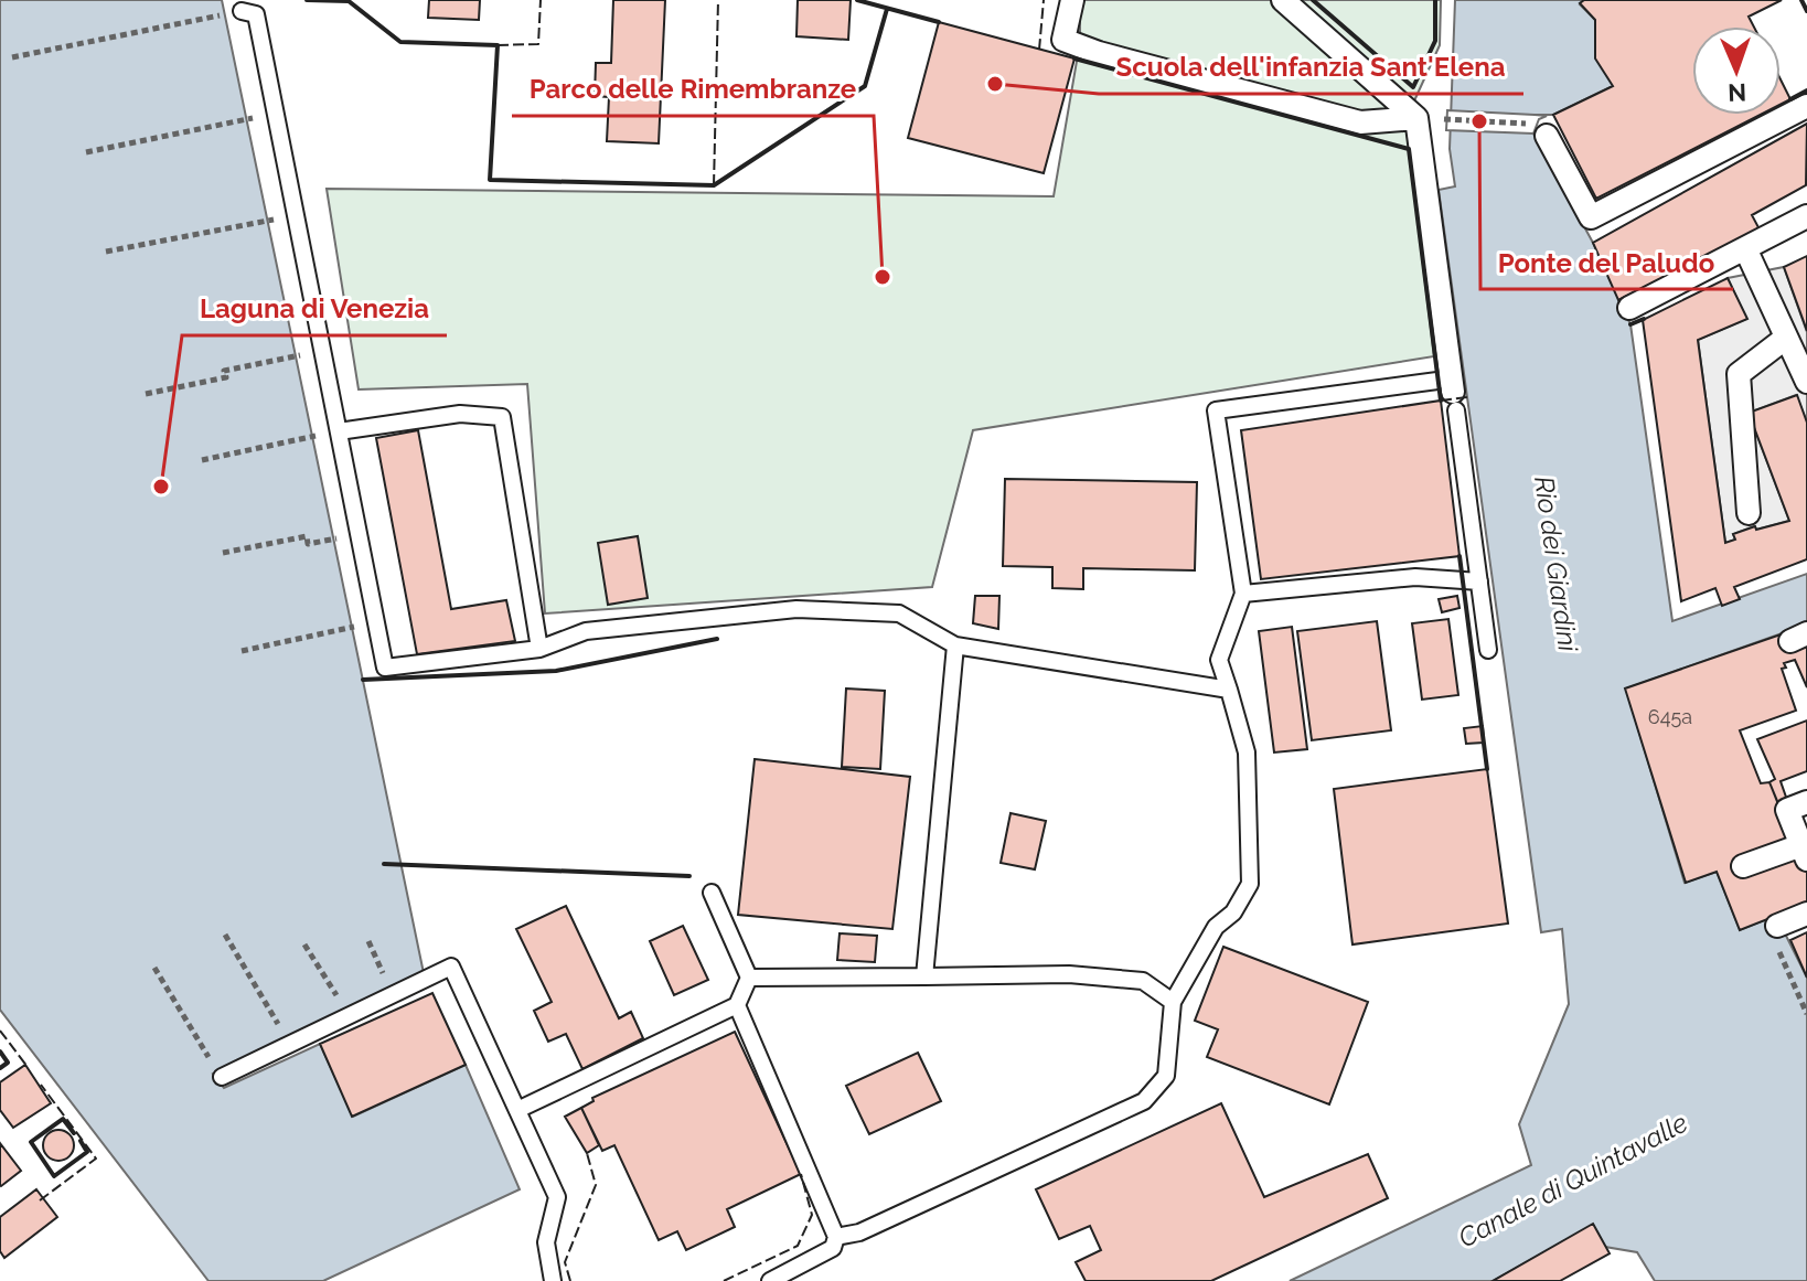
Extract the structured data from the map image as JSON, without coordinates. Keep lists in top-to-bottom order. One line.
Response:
{"water":["Rio dei Giardini","Canale di Quintavalle"],"places":["Scuola dell'infanzia Sant'Elena","Ponte del Paludo","Parco delle Rimembranze","Laguna di Venezia"],"house_numbers":["645a"],"north":"bottom"}
